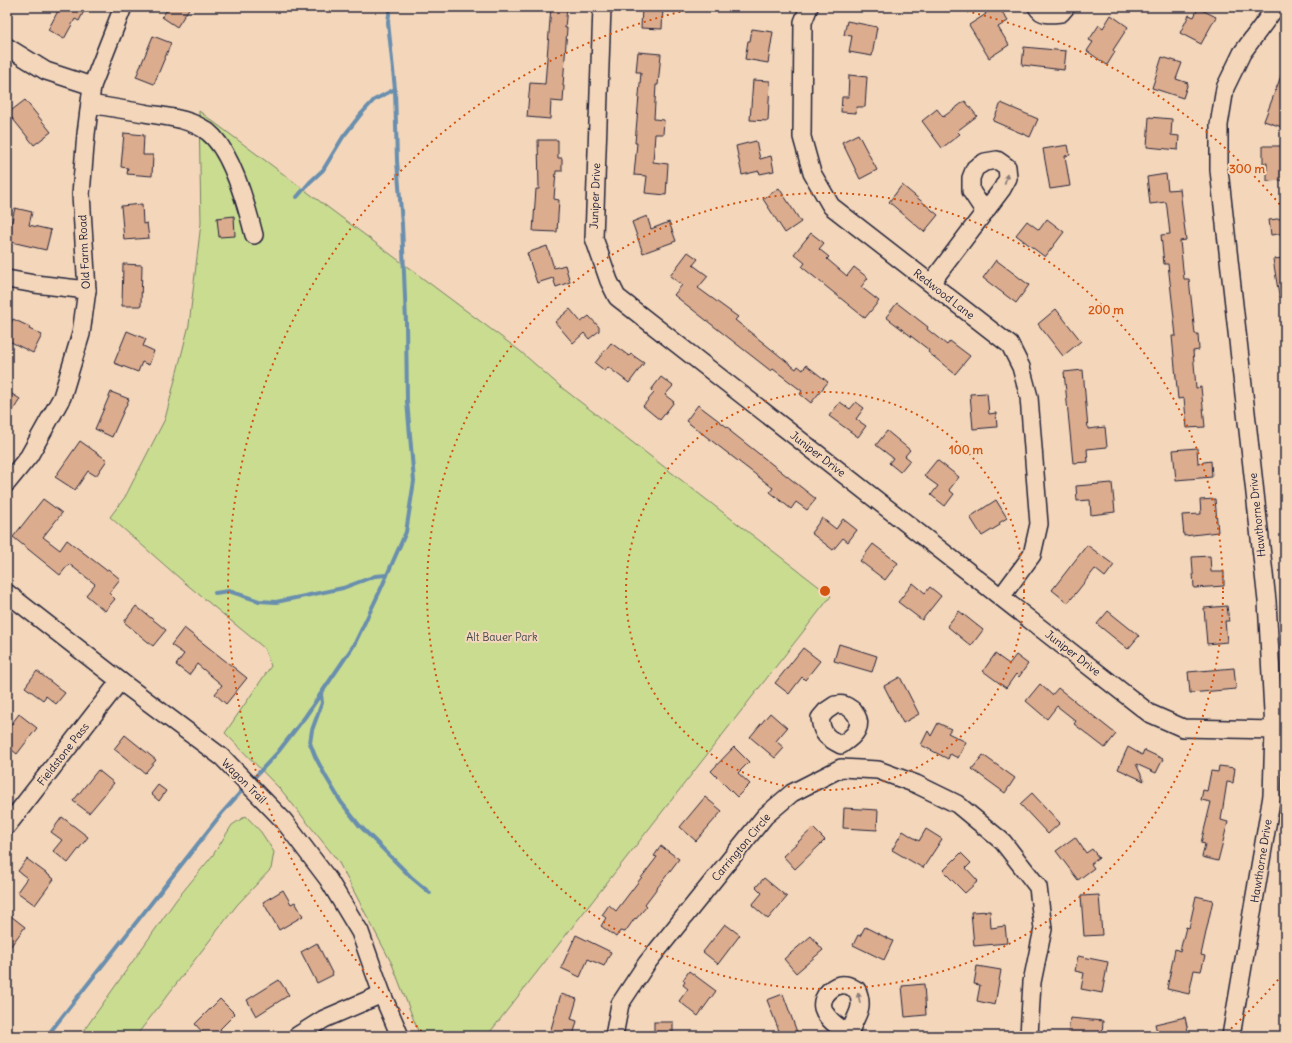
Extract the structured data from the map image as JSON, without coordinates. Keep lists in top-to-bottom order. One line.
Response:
{"streets":{"street":["Juniper Drive","Old Farm Road","Redwood Lane","Hawthorne Drive","Fieldstone Pass","Wagon Trail","Carrington Circle"]},"crossings":[["Juniper Drive","Redwood Lane"],["Juniper Drive","Hawthorne Drive"],["Fieldstone Pass","Wagon Trail"]],"parks":["Alt Bauer Park"],"rings":["300 m","200 m","100 m"]}
